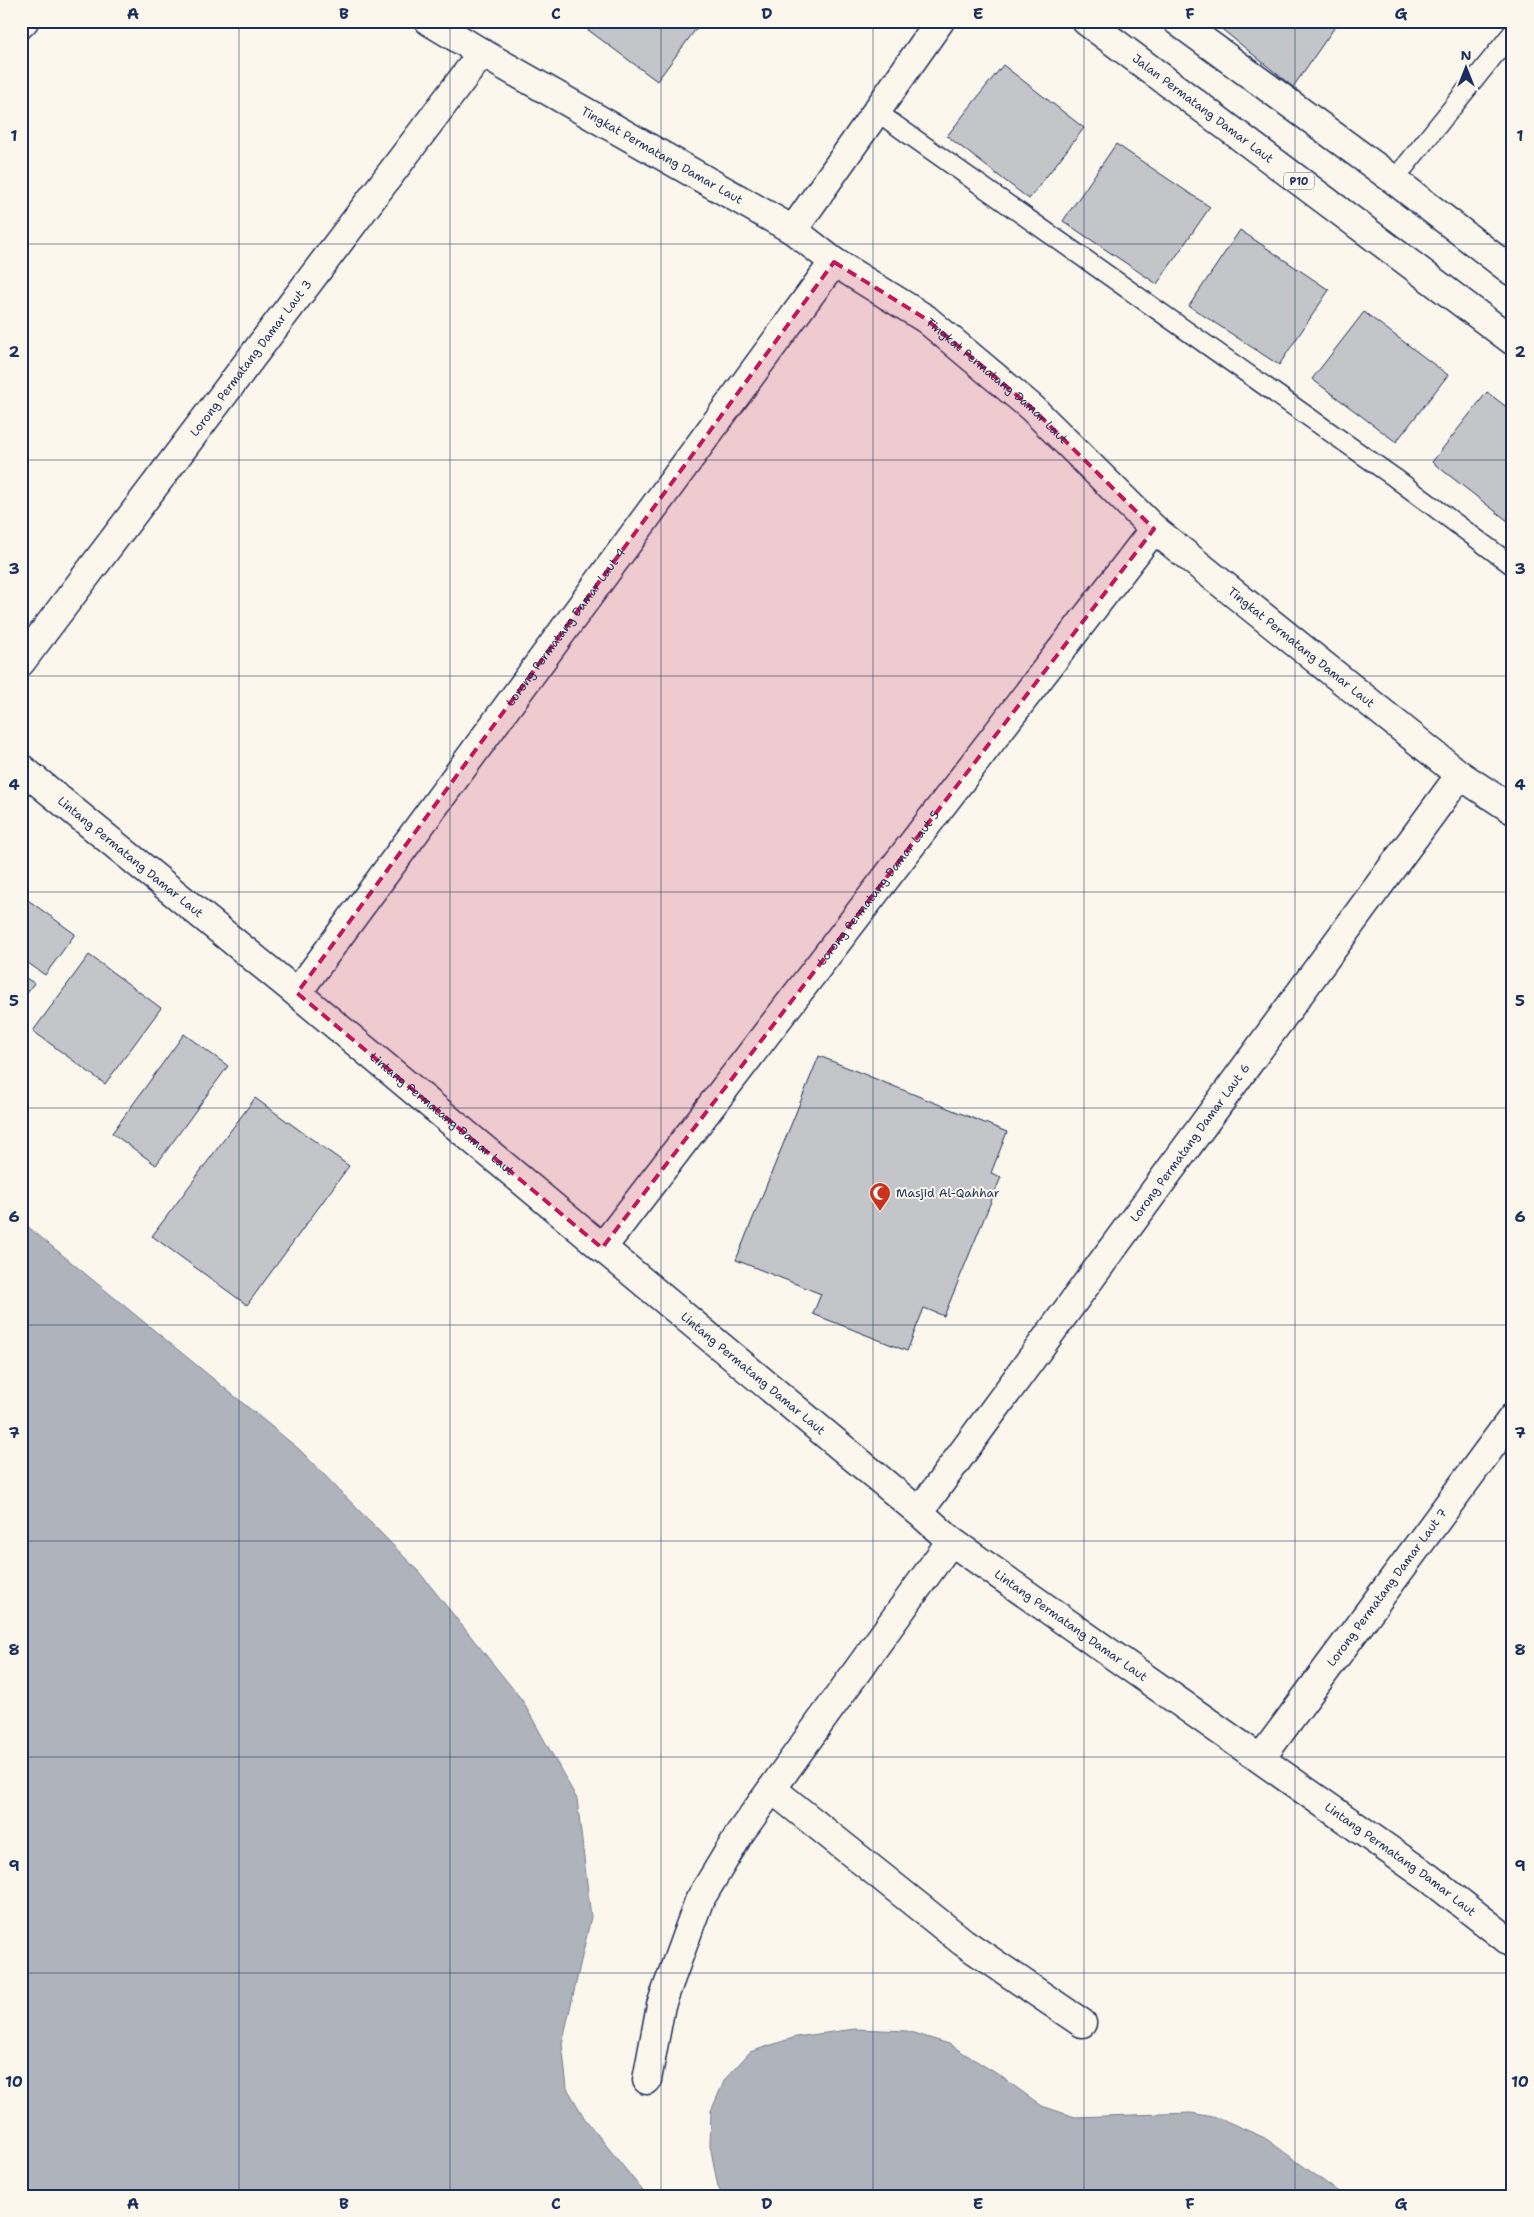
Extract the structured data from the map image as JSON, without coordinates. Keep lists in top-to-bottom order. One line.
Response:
{"streets":{"main road":["Jalan Permatang Damar Laut","Tingkat Permatang Damar Laut","P10","Lorong Permatang Damar Laut 3","Lorong Permatang Damar Laut 4","Lintang Permatang Damar Laut","Lorong Permatang Damar Laut 5","Lorong Permatang Damar Laut 6","Lorong Permatang Damar Laut 7"]},"crossings":[["Tingkat Permatang Damar Laut","Lorong Permatang Damar Laut 3"],["Tingkat Permatang Damar Laut","Lorong Permatang Damar Laut 4"],["Tingkat Permatang Damar Laut","Lorong Permatang Damar Laut 5"],["Tingkat Permatang Damar Laut","Lorong Permatang Damar Laut 6"],["Lorong Permatang Damar Laut 4","Lintang Permatang Damar Laut"],["Lintang Permatang Damar Laut","Lorong Permatang Damar Laut 5"],["Lintang Permatang Damar Laut","Lorong Permatang Damar Laut 6"],["Lintang Permatang Damar Laut","Lorong Permatang Damar Laut 7"]],"places":{"mosque":["Masjid Al-Qahhar"]},"north":"top","grid":{"columns":["A","B","C","D","E","F","G"],"rows":["1","2","3","4","5","6","7","8","9","10"]}}
